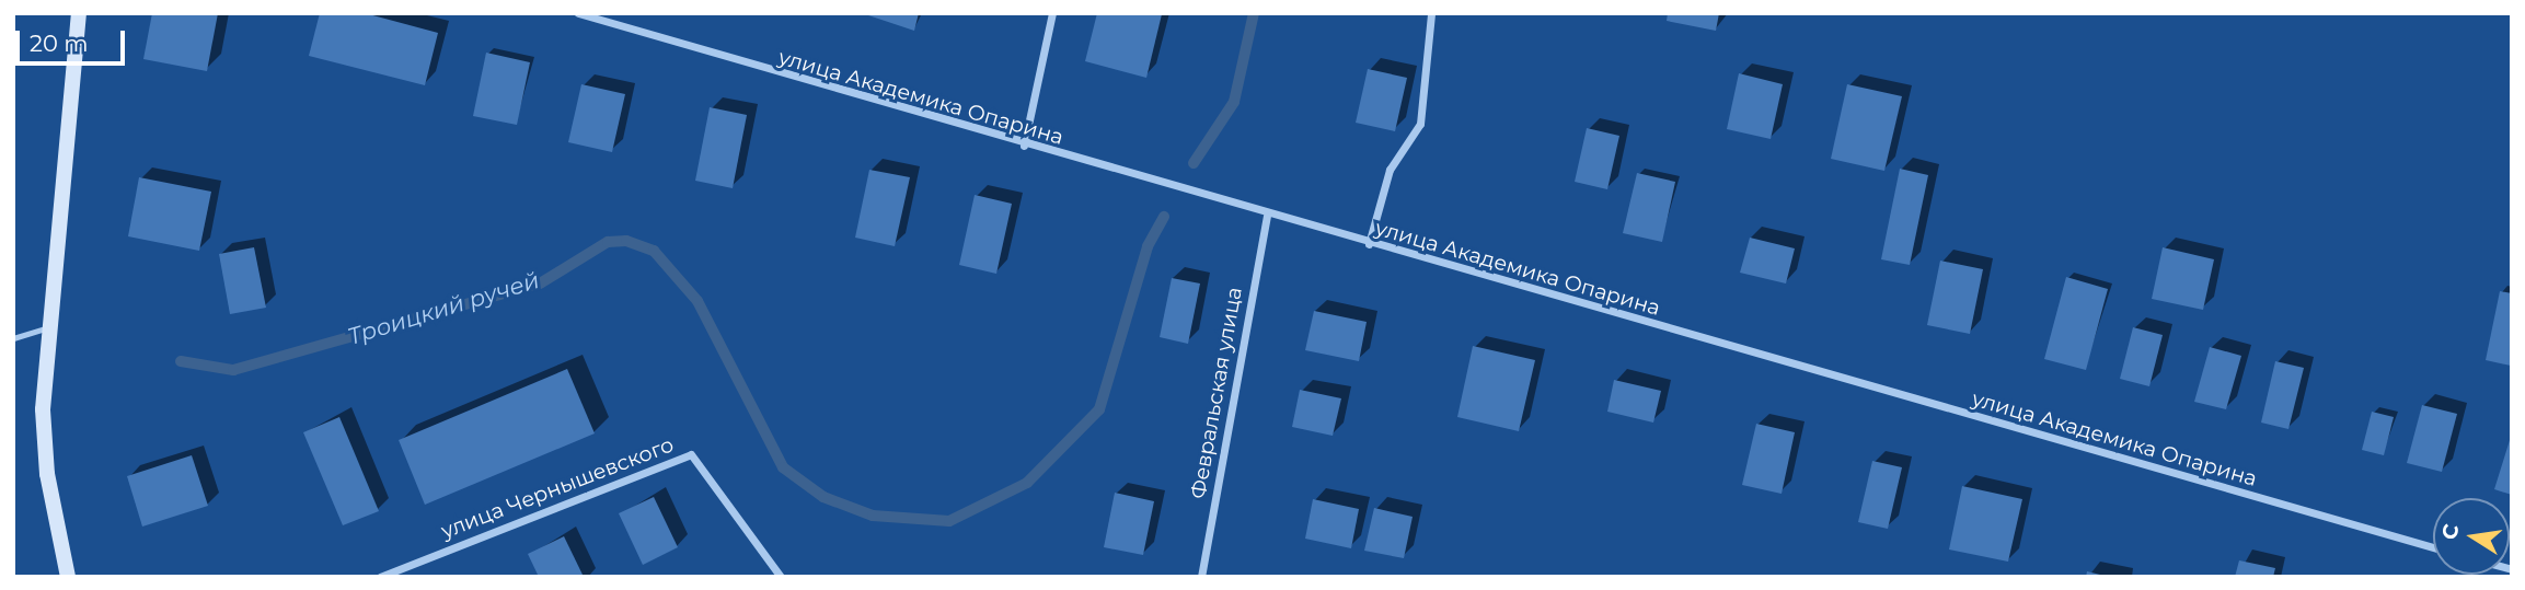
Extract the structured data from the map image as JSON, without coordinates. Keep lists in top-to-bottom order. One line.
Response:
{"streets":{"street":["улица Академика Опарина","Февральская улица","улица Чернышевского"]},"crossings":[["улица Академика Опарина","Февральская улица"]],"water":["Троицкий ручей"],"scale_bar":"20 m","north":"left"}
